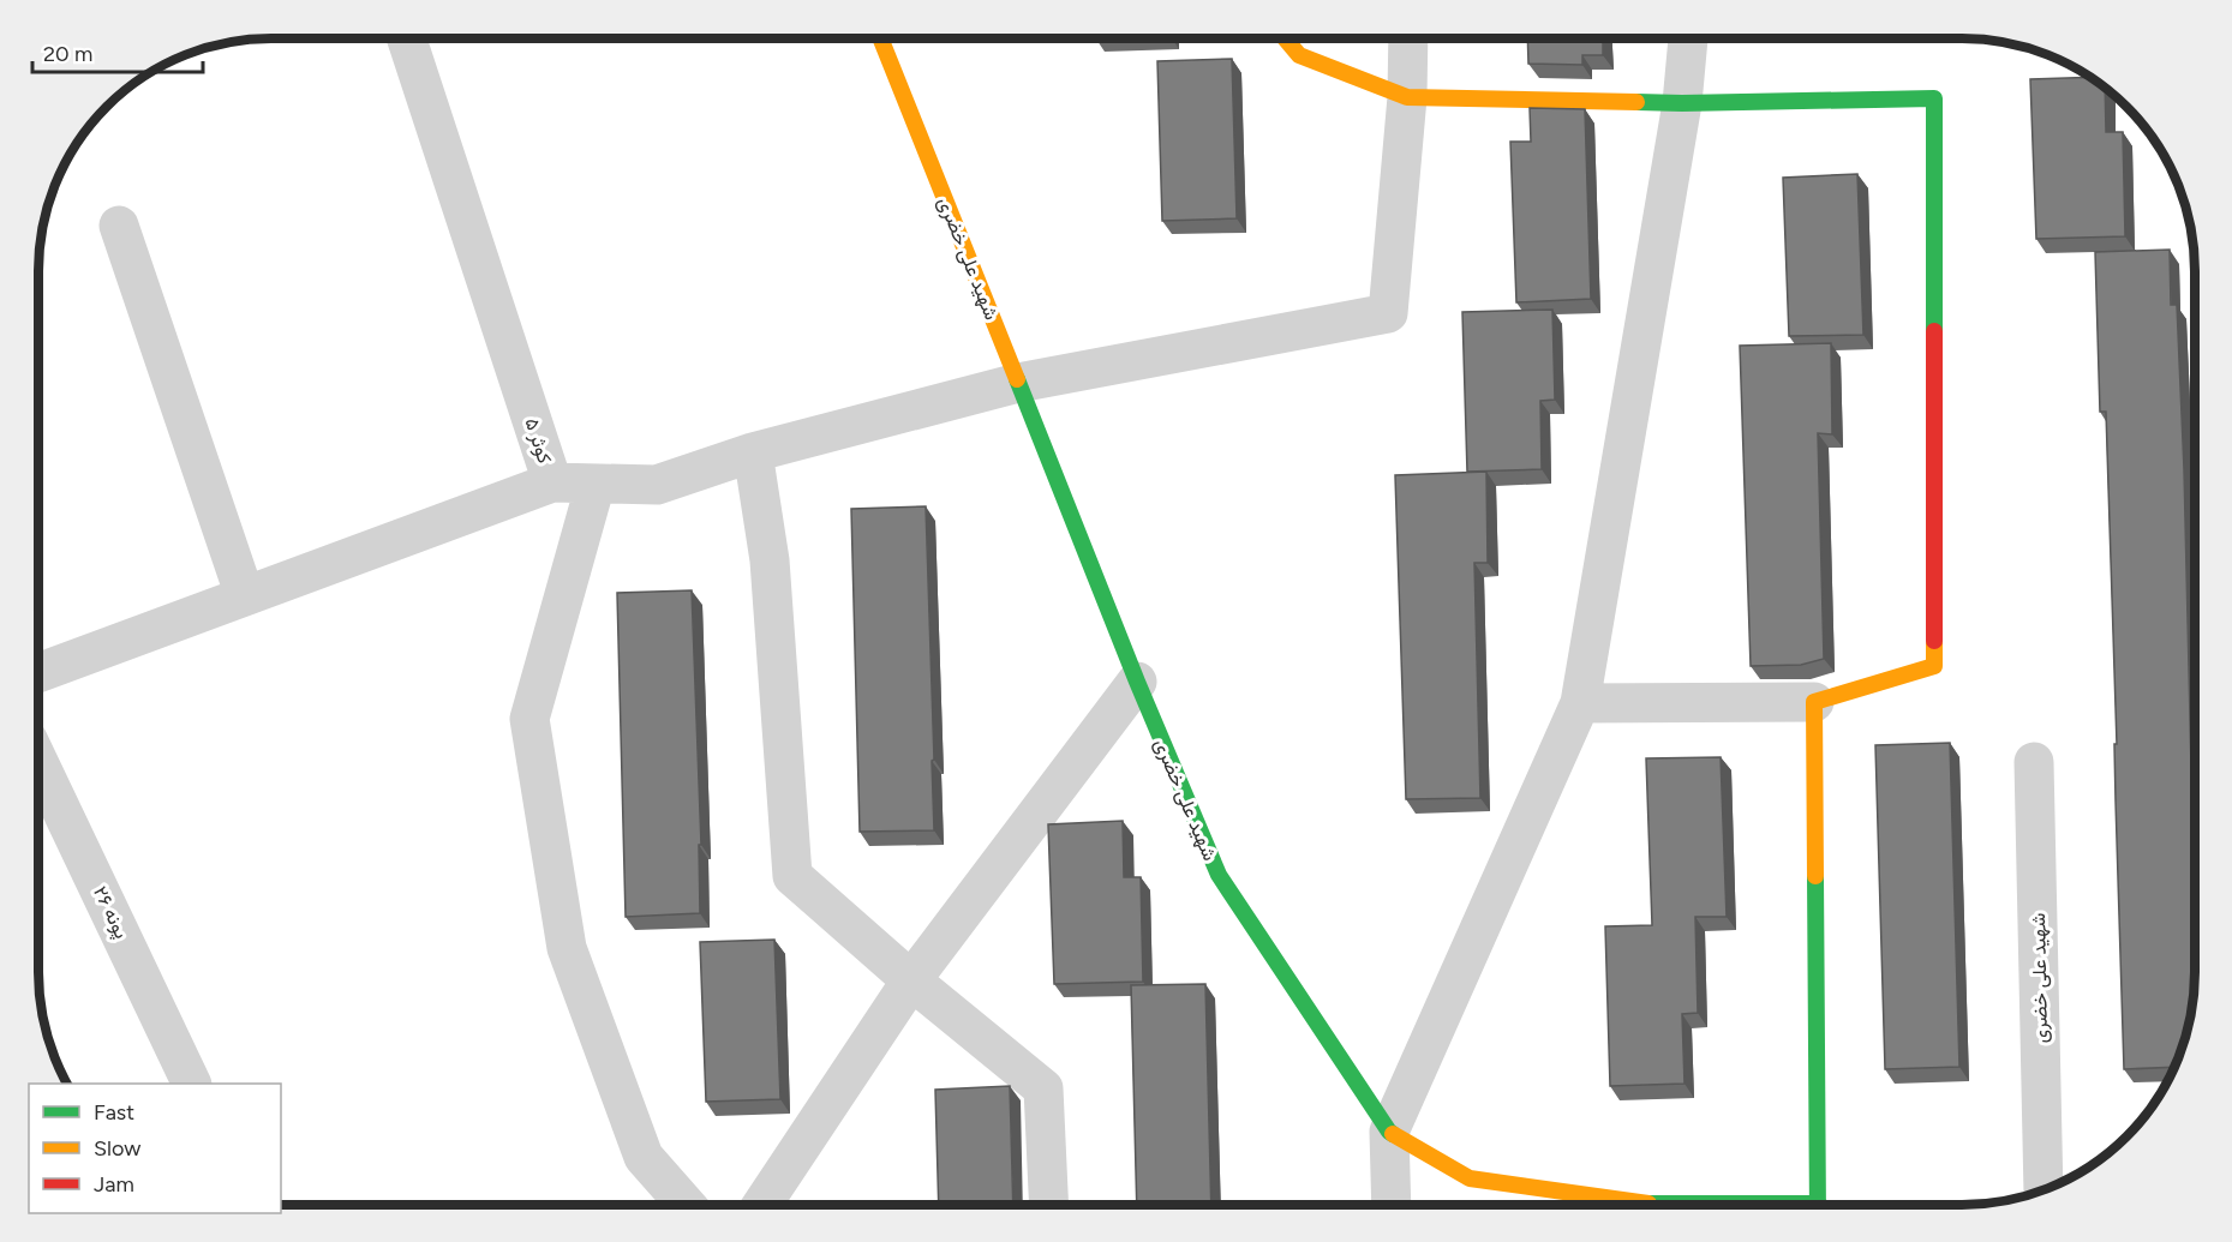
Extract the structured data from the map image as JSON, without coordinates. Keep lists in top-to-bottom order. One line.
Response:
{"streets":{"street":["شهید علی خضری","کوثر ۵","پونه ۲۶"]},"crossings":[["شهید علی خضری","کوثر ۵"]],"legend":["Fast","Slow","Jam"],"scale_bar":"20 m"}
